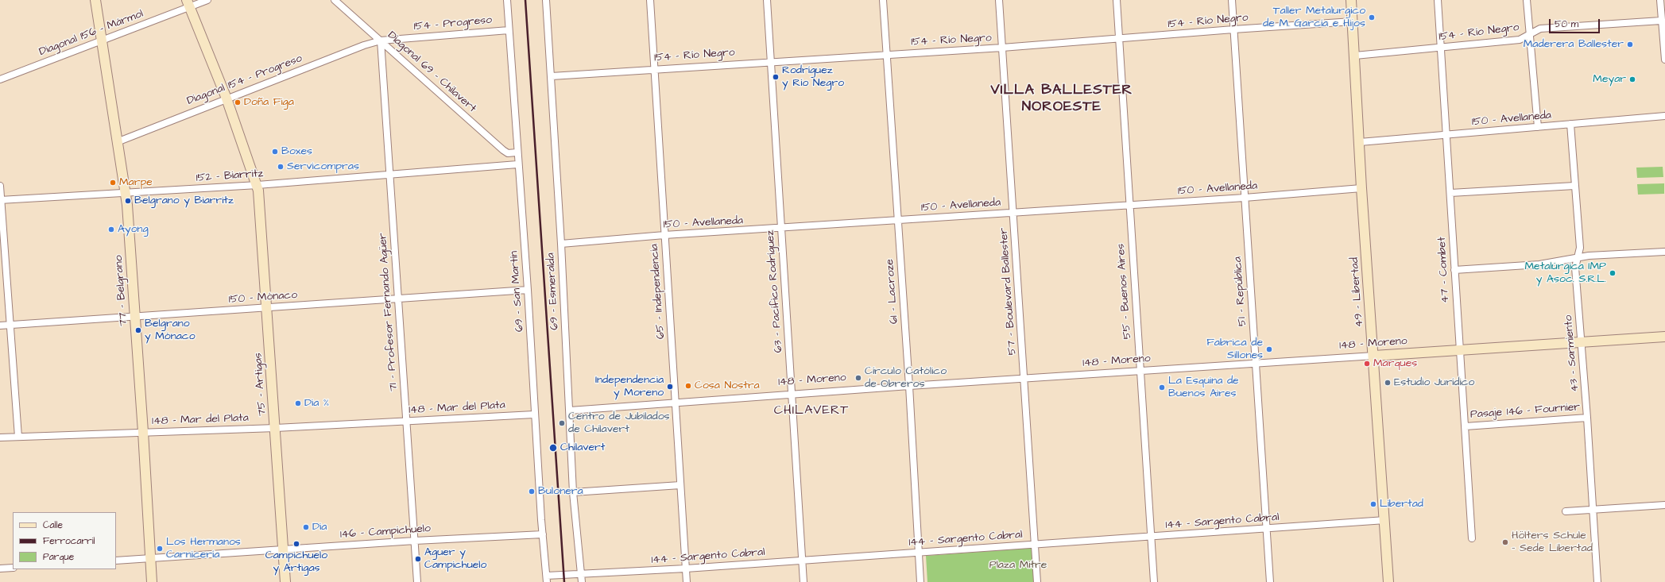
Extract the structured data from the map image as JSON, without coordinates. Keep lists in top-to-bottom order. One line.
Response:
{"streets":{"street":["154 - Río Negro","154 - Progreso","Diagonal 156 - Mármol","Diagonal 69 - Chilavert","Diagonal 154 - Progreso","150 - Avellaneda","152 - Biarritz","47 - Combet","77 - Belgrano","69 - San Martín","69 - Esmeralda","65 - Independencia","63 - Pacífico Rodríguez","61 - Lacroze","57 - Boulevard Ballester","55 - Buenos Aires","51 - República","49 - Libertad","150 - Mónaco","71 - Profesor Fernando Agüer","148 - Moreno","43 - Sarmiento","75 - Artigas","148 - Mar del Plata","Pasaje 146 - Fournier","144 - Sargento Cabral","146 - Campichuelo"]},"crossings":[["154 - Río Negro","47 - Combet"],["154 - Río Negro","69 - Esmeralda"],["154 - Río Negro","65 - Independencia"],["154 - Río Negro","63 - Pacífico Rodríguez"],["154 - Río Negro","61 - Lacroze"],["154 - Río Negro","57 - Boulevard Ballester"],["154 - Río Negro","55 - Buenos Aires"],["154 - Río Negro","51 - República"],["154 - Río Negro","49 - Libertad"],["154 - Progreso","Diagonal 69 - Chilavert"],["154 - Progreso","Diagonal 154 - Progreso"],["154 - Progreso","69 - San Martín"],["154 - Progreso","71 - Profesor Fernando Agüer"],["Diagonal 156 - Mármol","77 - Belgrano"],["Diagonal 156 - Mármol","75 - Artigas"],["Diagonal 69 - Chilavert","Diagonal 154 - Progreso"],["Diagonal 69 - Chilavert","69 - San Martín"],["Diagonal 69 - Chilavert","71 - Profesor Fernando Agüer"],["Diagonal 154 - Progreso","77 - Belgrano"],["Diagonal 154 - Progreso","71 - Profesor Fernando Agüer"],["Diagonal 154 - Progreso","75 - Artigas"],["150 - Avellaneda","47 - Combet"],["150 - Avellaneda","69 - Esmeralda"],["150 - Avellaneda","65 - Independencia"],["150 - Avellaneda","63 - Pacífico Rodríguez"],["150 - Avellaneda","61 - Lacroze"],["150 - Avellaneda","57 - Boulevard Ballester"],["150 - Avellaneda","55 - Buenos Aires"],["150 - Avellaneda","51 - República"],["150 - Avellaneda","49 - Libertad"],["150 - Avellaneda","43 - Sarmiento"],["152 - Biarritz","77 - Belgrano"],["152 - Biarritz","69 - San Martín"],["152 - Biarritz","71 - Profesor Fernando Agüer"],["152 - Biarritz","75 - Artigas"],["47 - Combet","148 - Moreno"],["47 - Combet","Pasaje 146 - Fournier"],["77 - Belgrano","150 - Mónaco"],["77 - Belgrano","148 - Mar del Plata"],["77 - Belgrano","146 - Campichuelo"],["69 - San Martín","150 - Mónaco"],["69 - San Martín","148 - Mar del Plata"],["69 - San Martín","144 - Sargento Cabral"],["69 - San Martín","146 - Campichuelo"],["69 - Esmeralda","148 - Moreno"],["69 - Esmeralda","144 - Sargento Cabral"],["65 - Independencia","148 - Moreno"],["65 - Independencia","144 - Sargento Cabral"],["63 - Pacífico Rodríguez","148 - Moreno"],["63 - Pacífico Rodríguez","144 - Sargento Cabral"],["61 - Lacroze","148 - Moreno"],["61 - Lacroze","144 - Sargento Cabral"],["57 - Boulevard Ballester","148 - Moreno"],["57 - Boulevard Ballester","144 - Sargento Cabral"],["55 - Buenos Aires","148 - Moreno"],["55 - Buenos Aires","144 - Sargento Cabral"],["51 - República","148 - Moreno"],["51 - República","144 - Sargento Cabral"],["49 - Libertad","148 - Moreno"],["49 - Libertad","144 - Sargento Cabral"],["150 - Mónaco","71 - Profesor Fernando Agüer"],["150 - Mónaco","75 - Artigas"],["71 - Profesor Fernando Agüer","148 - Mar del Plata"],["71 - Profesor Fernando Agüer","146 - Campichuelo"],["148 - Moreno","43 - Sarmiento"],["43 - Sarmiento","Pasaje 146 - Fournier"],["75 - Artigas","148 - Mar del Plata"],["75 - Artigas","146 - Campichuelo"]],"districts":["VILLA BALLESTER NOROESTE","CHILAVERT"],"parks":["Plaza Mitre"],"places":["Taller Metalurgico de M. García e Hijos","Maderera Ballester","Rodríguez y Río Negro","Meyar","Doña Figa","Boxes","Servicompras","Marpe","Belgrano y Biarritz","Ayong","Metalúrgica IMP y Asoc. S.R.L.","Belgrano y Mónaco","Fabrica de Sillones","Marques","Círculo Católico de Obreros","Estudio Jurídico","Cosa Nostra","Independencia y Moreno","La Esquina de Buenos Aires","Dia %","Centro de Jubilados de Chilavert","Chilavert","Bulonera","Libertad","Dia","Hölters Schule - Sede Libertad","Campichuelo y Artigas","Los Hermanos Carnicería","Aguer y Campichuelo"],"legend":["Calle","Ferrocarril","Parque"],"scale_bar":"50 m"}
